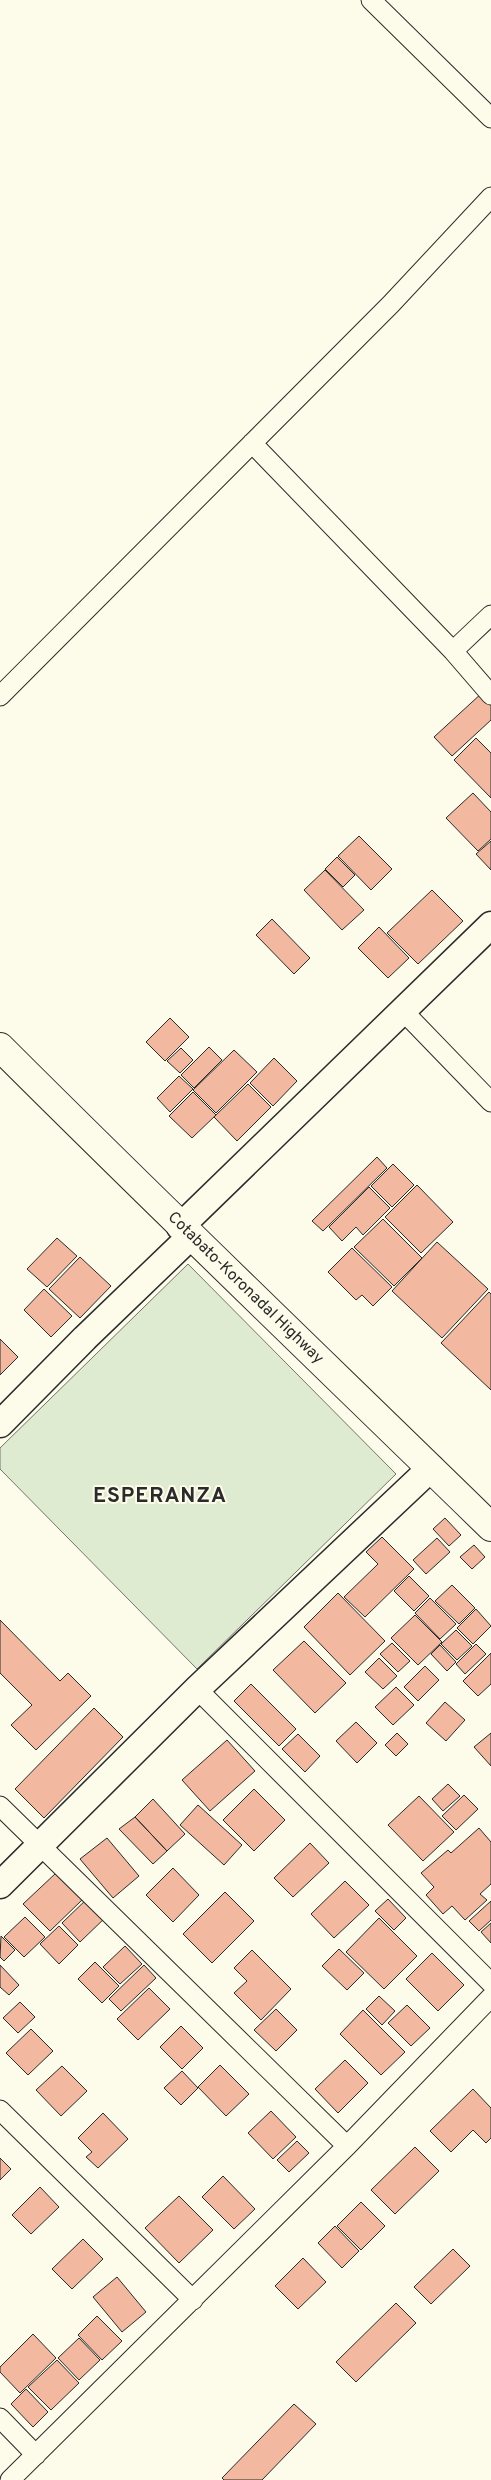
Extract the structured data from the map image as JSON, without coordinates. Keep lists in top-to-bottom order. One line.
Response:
{"streets":{"highway":["Cotabato-Koronadal Highway"]},"districts":["ESPERANZA"]}
